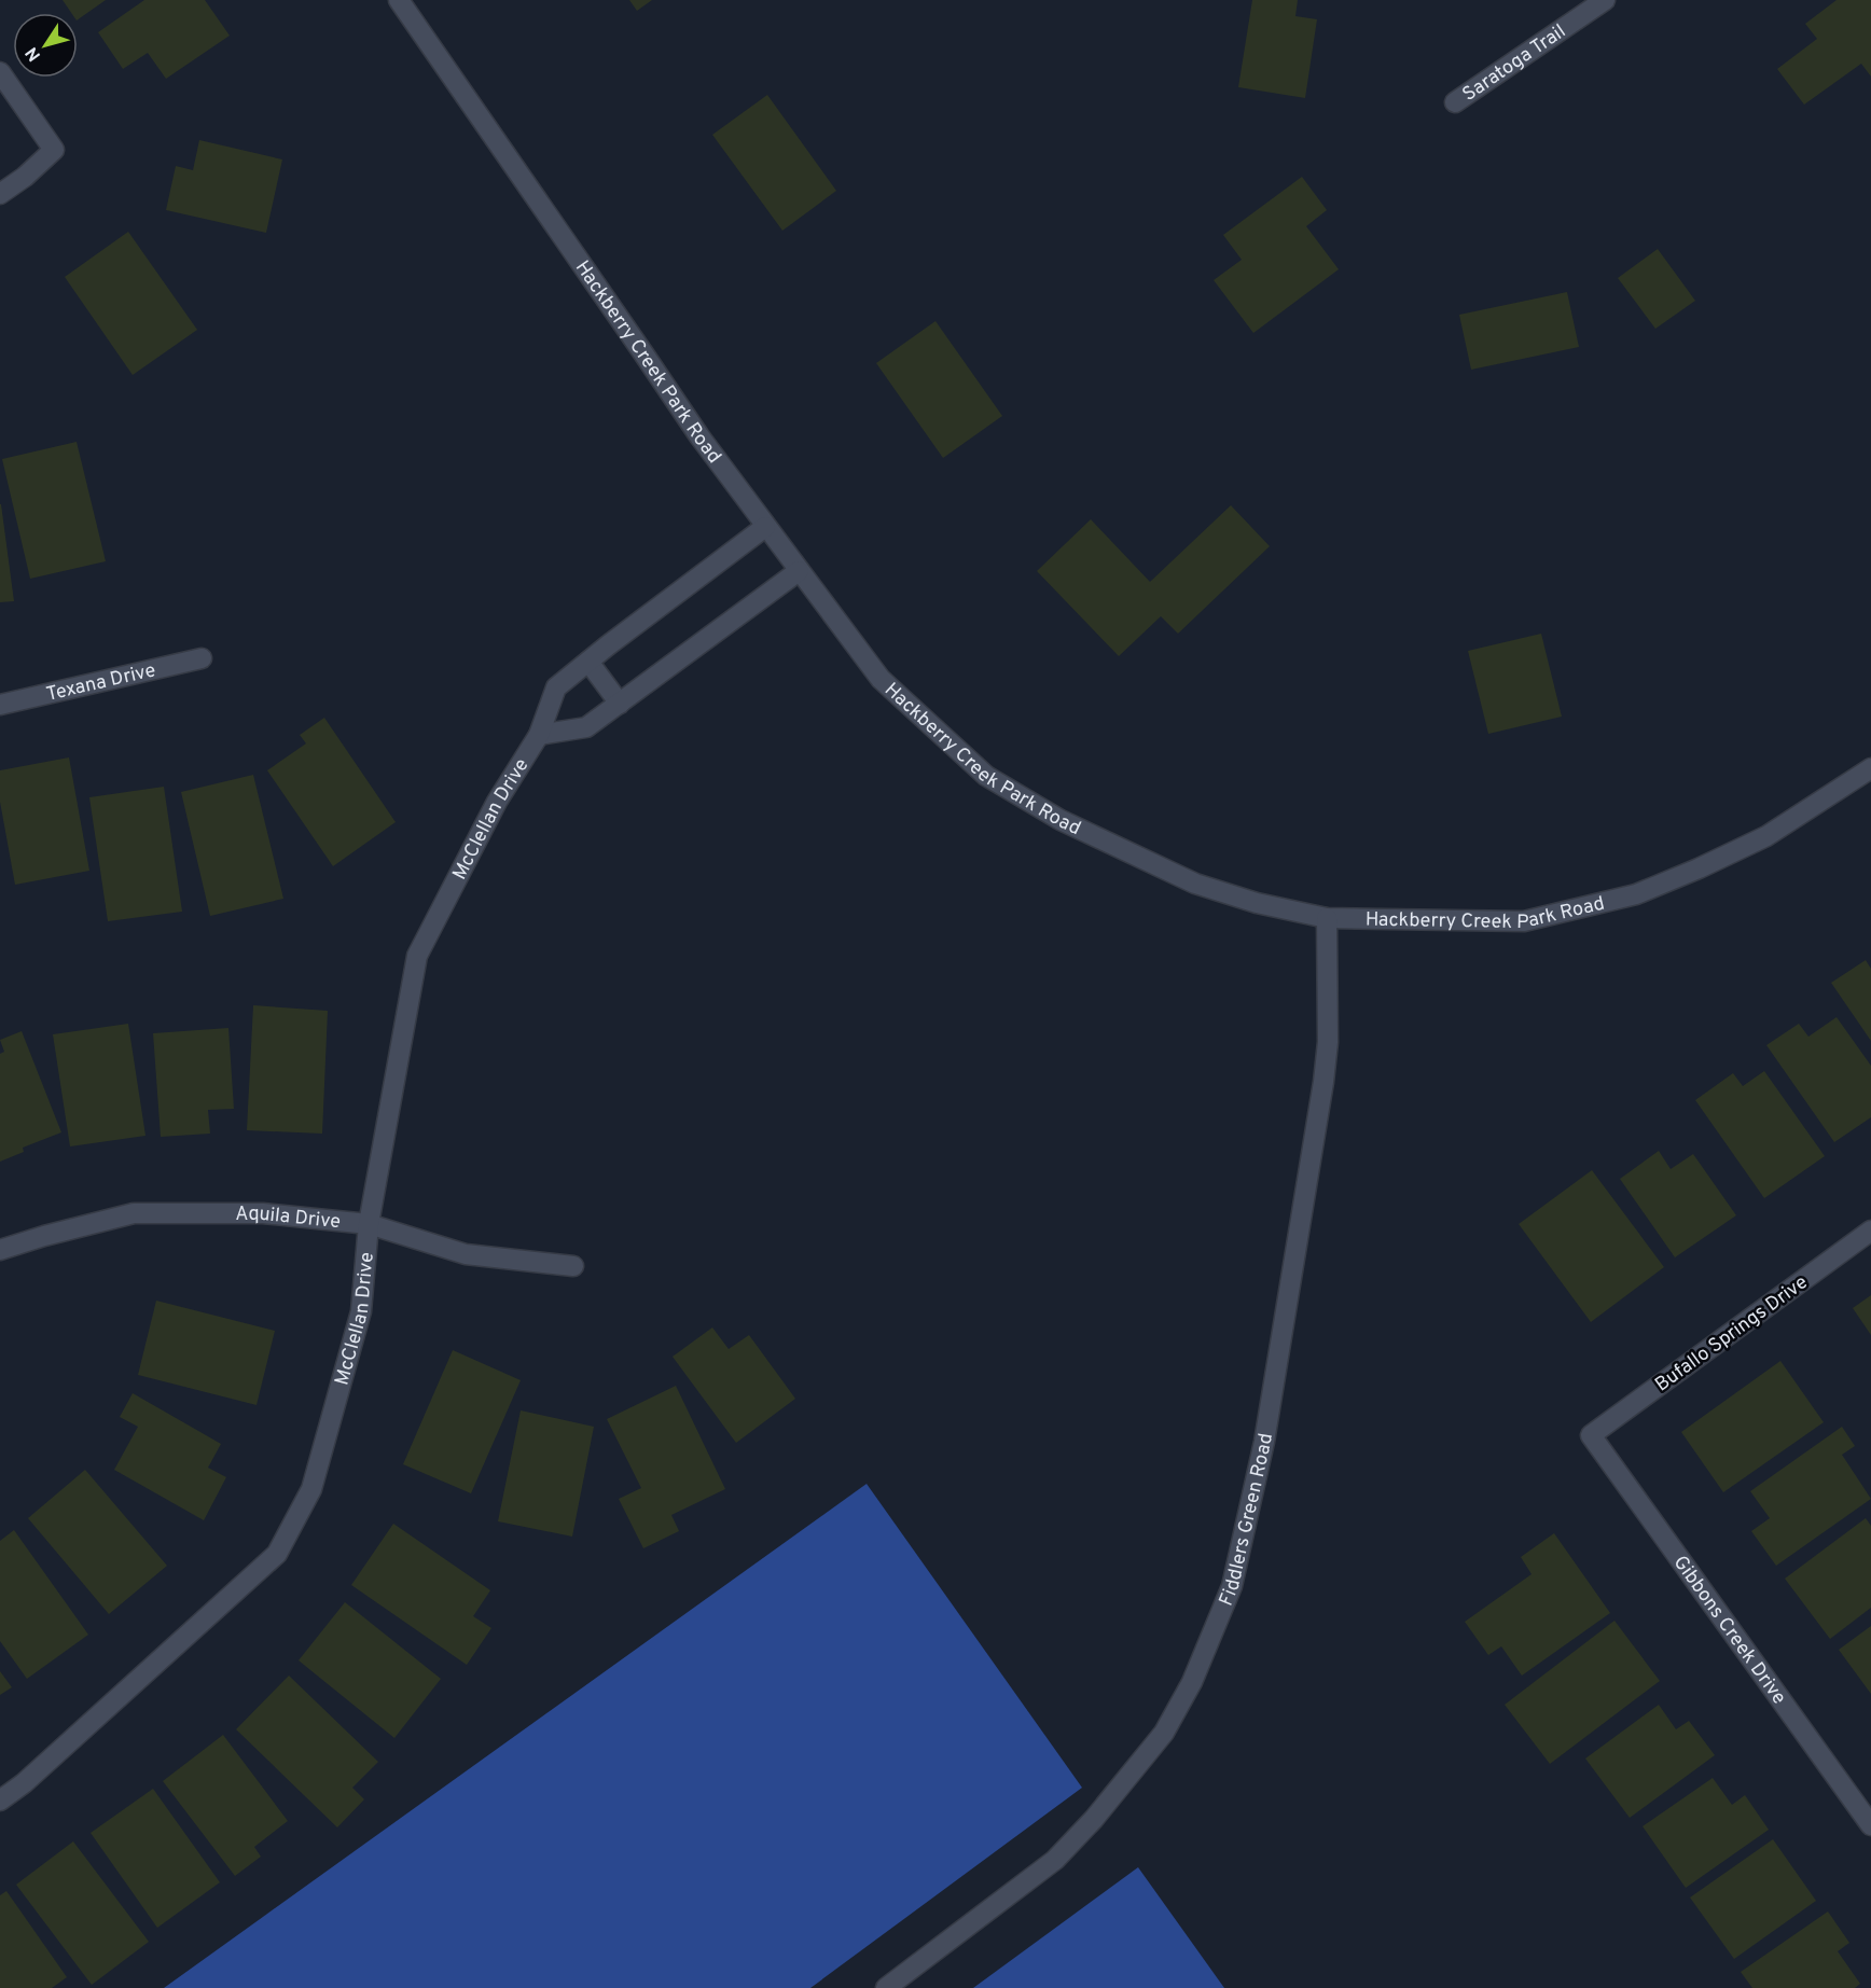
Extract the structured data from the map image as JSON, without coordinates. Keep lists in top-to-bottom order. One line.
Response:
{"streets":{"street":["Saratoga Trail","Hackberry Creek Park Road","Texana Drive","McClellan Drive","Aquila Drive","Bufallo Springs Drive","Fiddlers Green Road","Gibbons Creek Drive"]},"crossings":[["Hackberry Creek Park Road","McClellan Drive"],["Hackberry Creek Park Road","Fiddlers Green Road"],["McClellan Drive","Aquila Drive"],["Bufallo Springs Drive","Gibbons Creek Drive"]],"north":"bottom left"}
